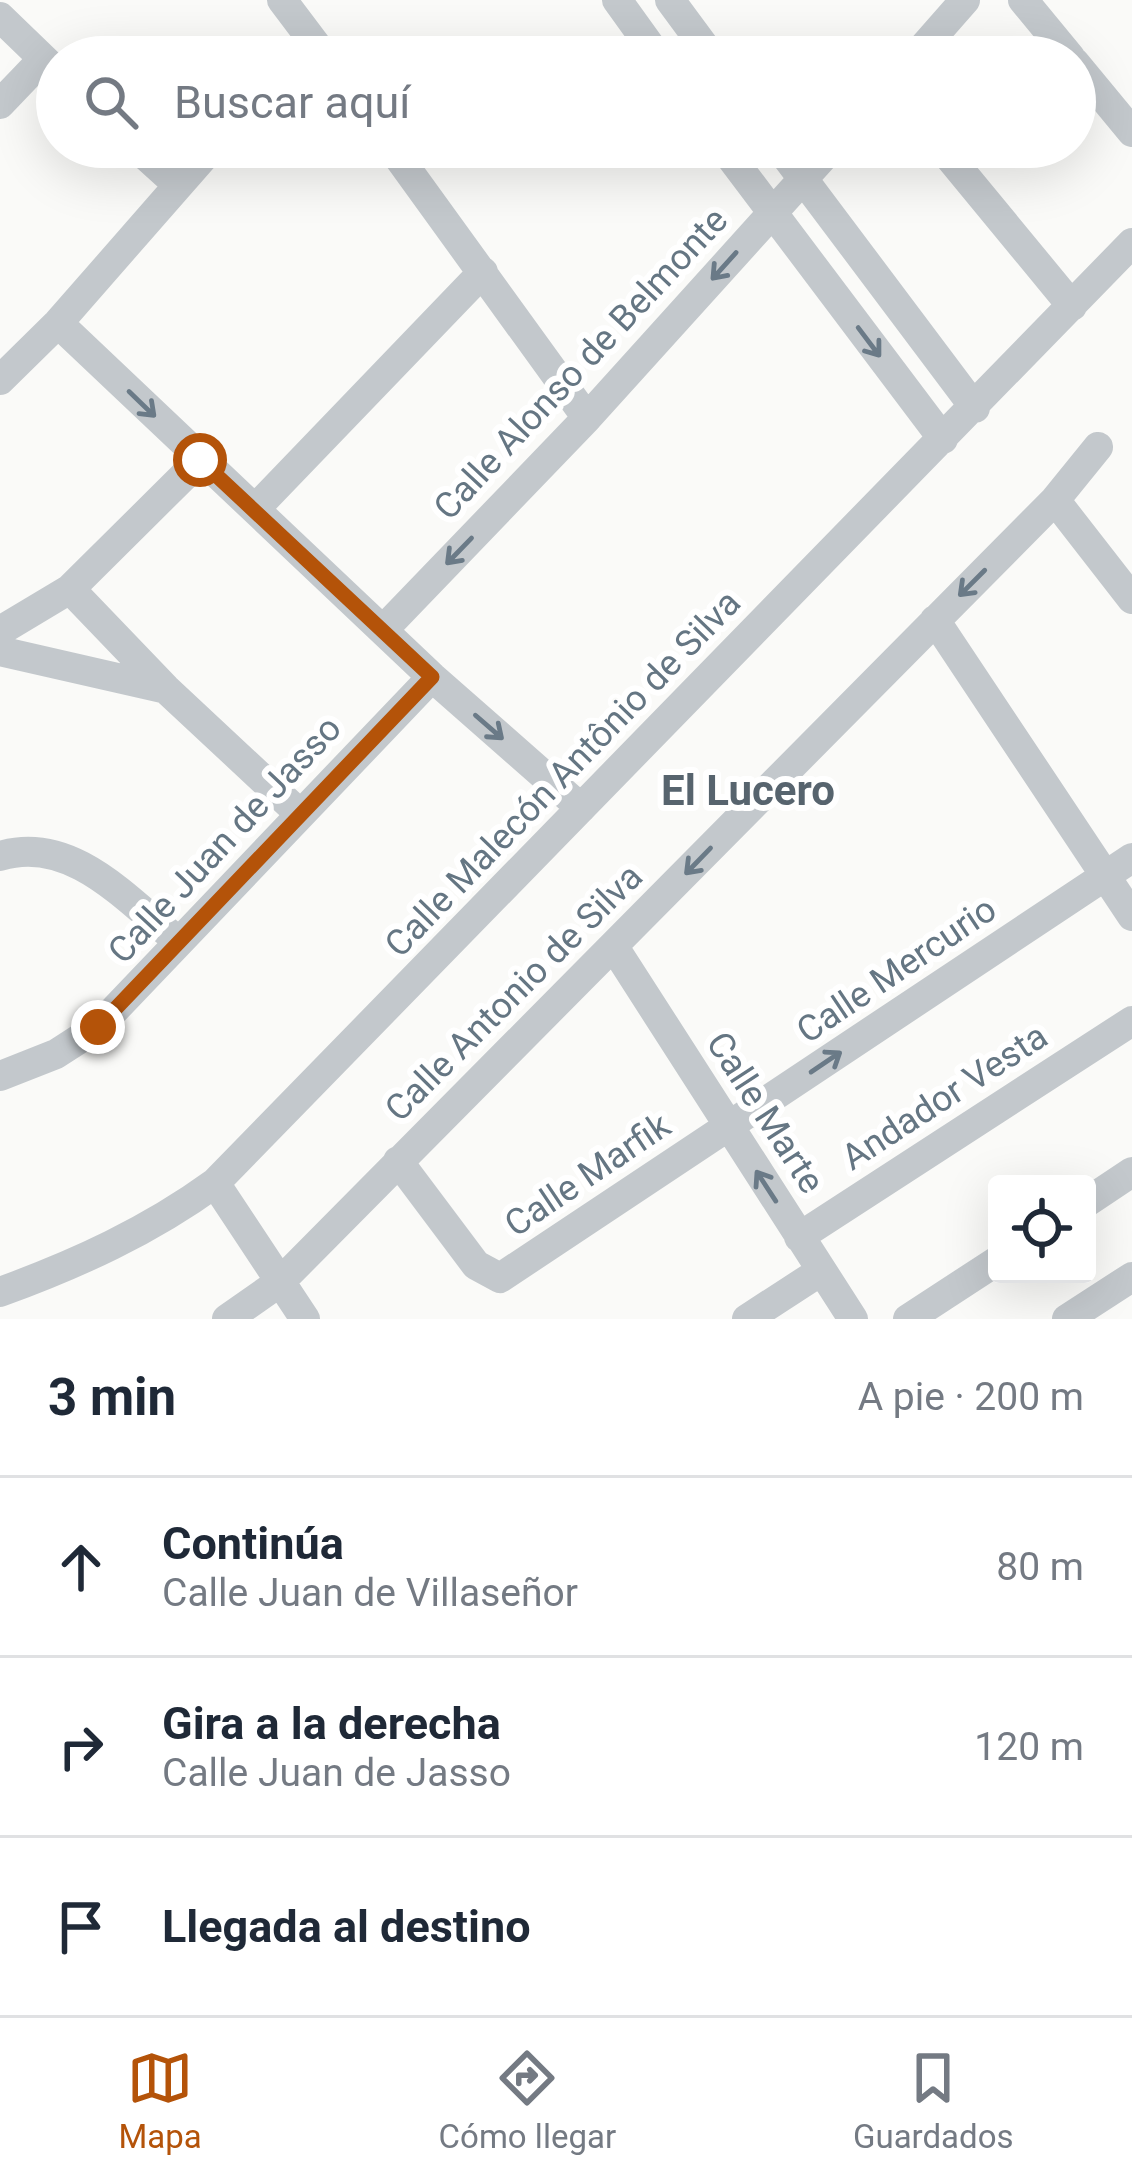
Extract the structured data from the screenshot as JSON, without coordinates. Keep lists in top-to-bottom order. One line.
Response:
{"streets":{"street":["Calle Alonso de Belmonte","Calle Malecón Antônio de Silva","Calle Juan de Jasso","Calle Mercurio","Calle Antonio de Silva","Andador Vesta","Calle Marte","Calle Marfik"]},"crossings":[["Calle Mercurio","Calle Marte"],["Calle Mercurio","Calle Marfik"],["Calle Antonio de Silva","Calle Marte"],["Calle Antonio de Silva","Calle Marfik"],["Andador Vesta","Calle Marte"],["Calle Marte","Calle Marfik"]],"one_way":["Calle Antonio de Silva"],"districts":["El Lucero"],"page":{"search":"Buscar aquí","heading":["3 min","A pie · 200 m"],"list":[["Continúa","Calle Juan de Villaseñor","80 m"],["Gira a la derecha","Calle Juan de Jasso","120 m"],"Llegada al destino"],"nav":["Mapa","Cómo llegar","Guardados"]}}
